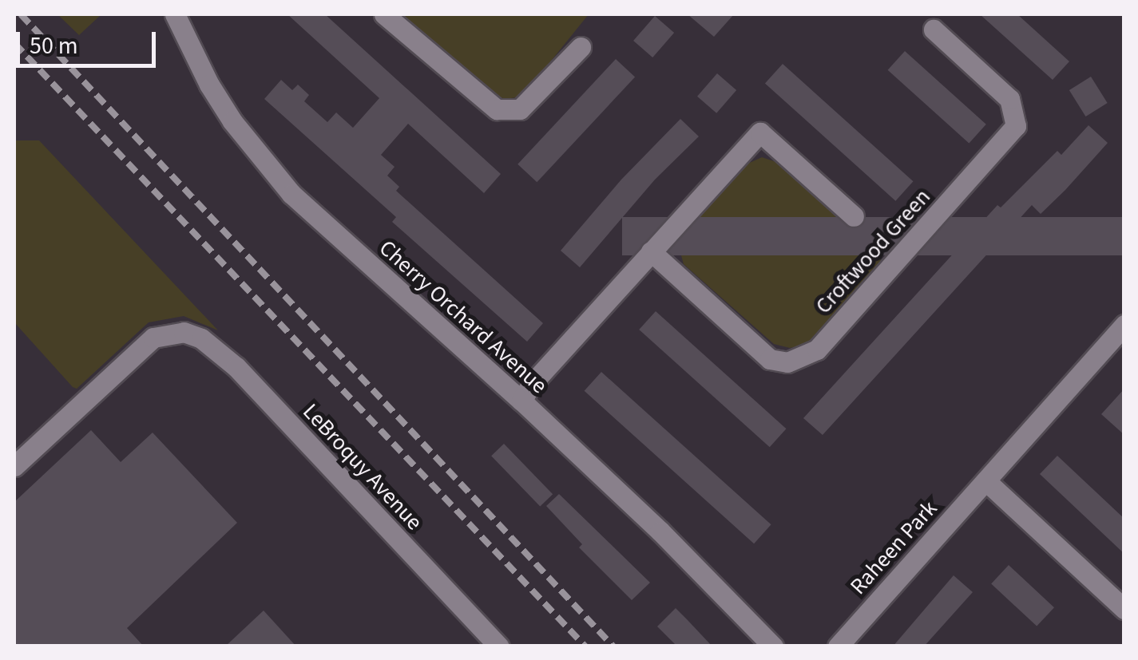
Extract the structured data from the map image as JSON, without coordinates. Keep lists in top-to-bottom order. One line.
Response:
{"streets":{"street":["Croftwood Green","Cherry Orchard Avenue","LeBroquy Avenue","Raheen Park"]},"crossings":[["Croftwood Green","Cherry Orchard Avenue"]],"scale_bar":"50 m"}
